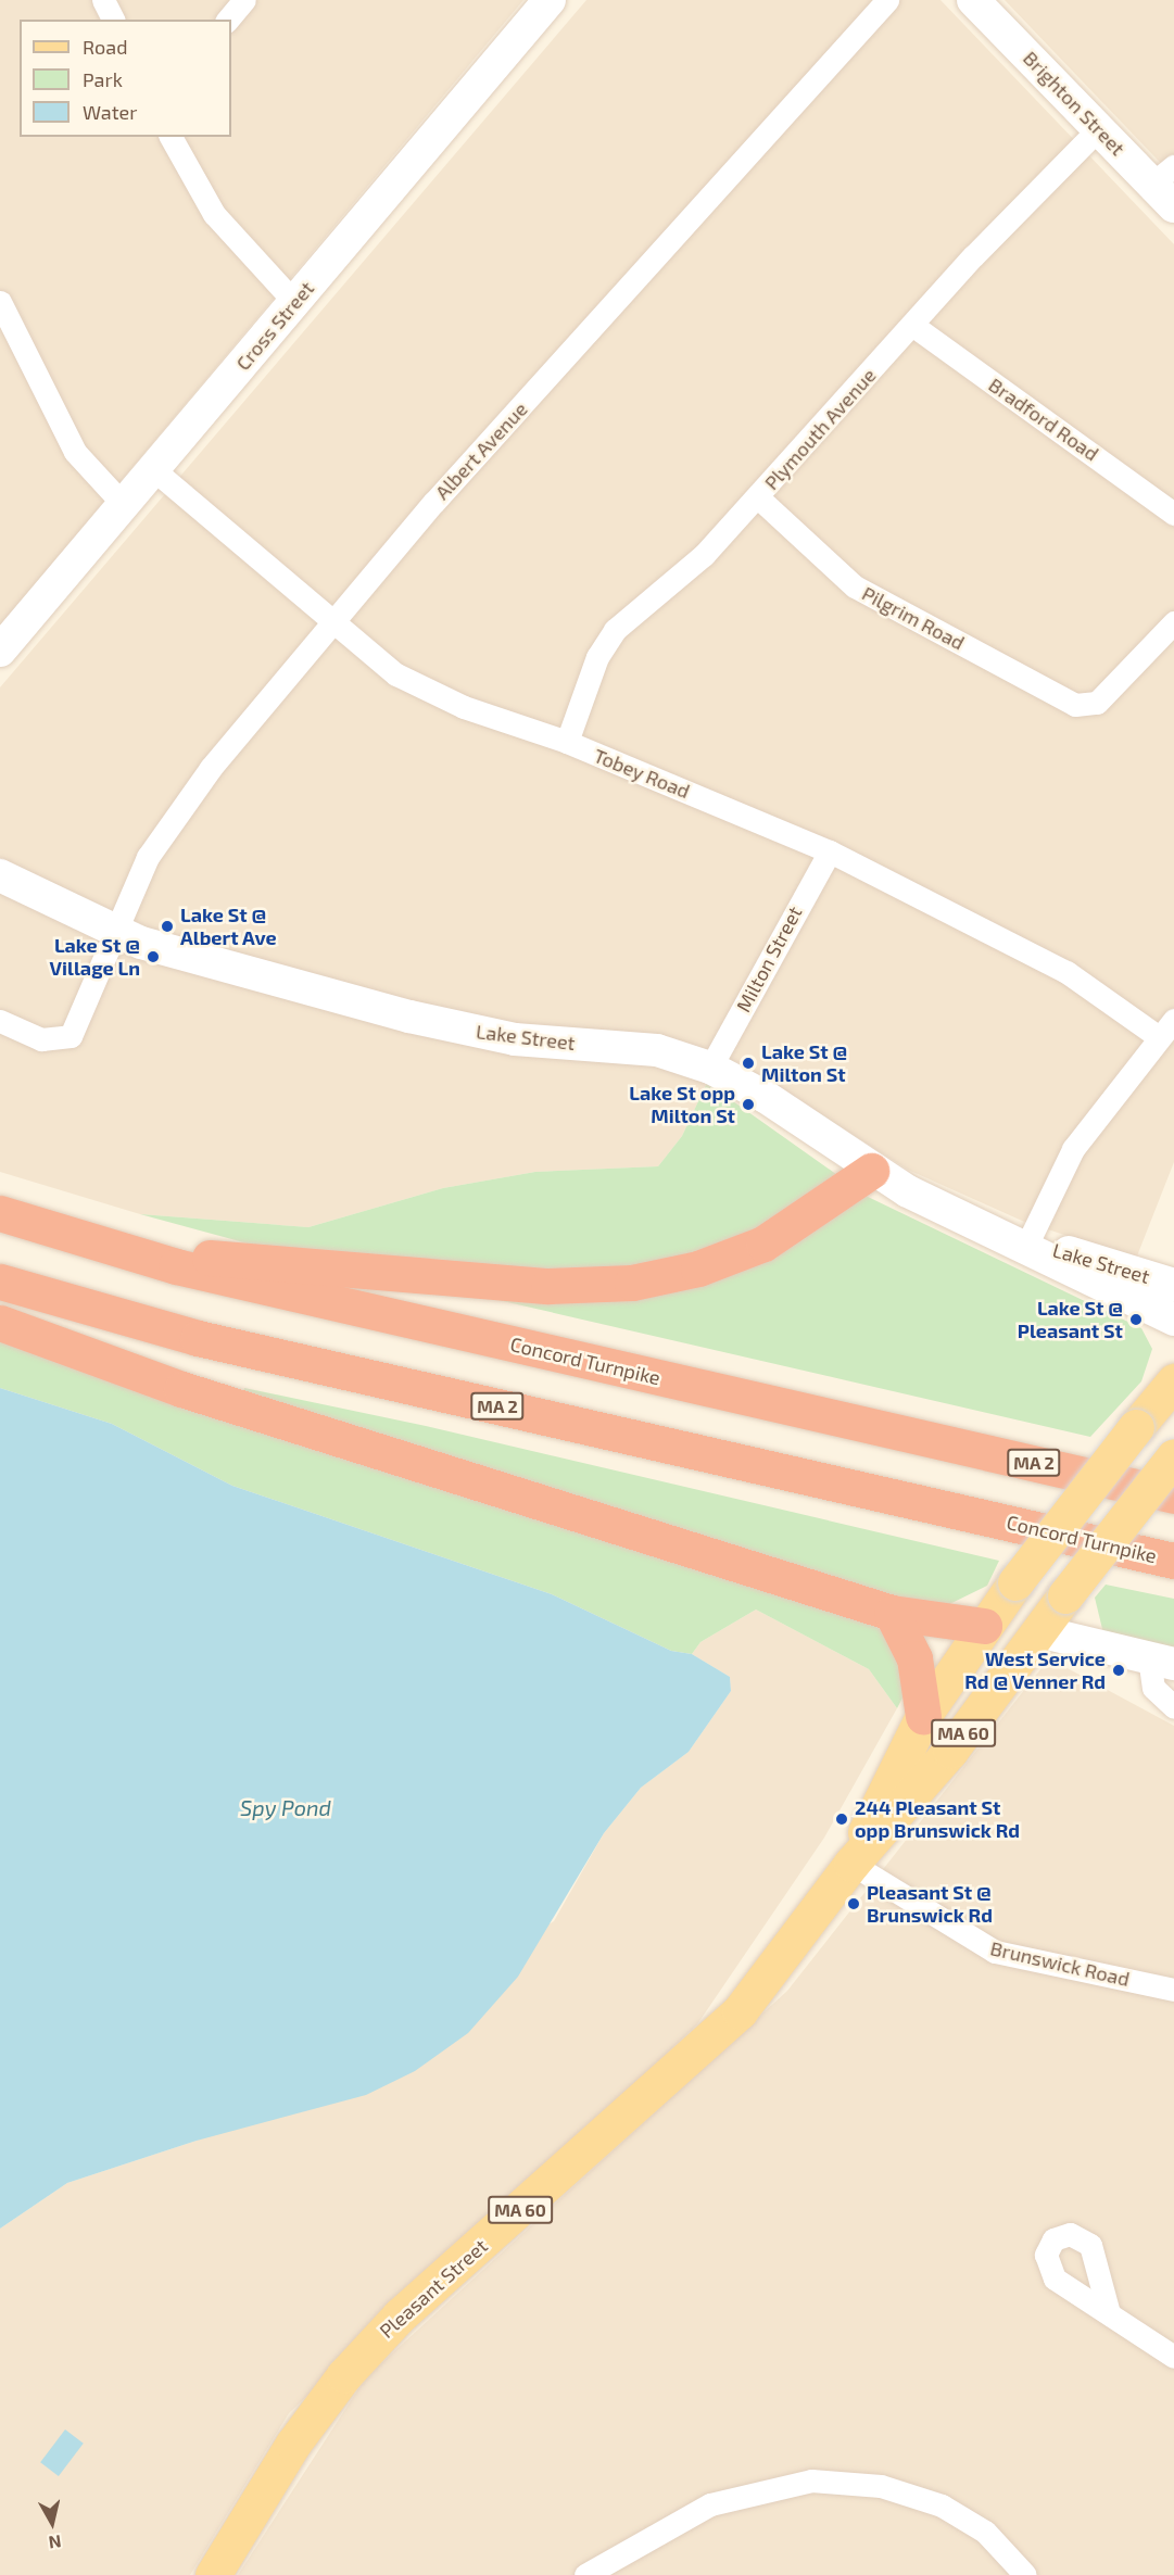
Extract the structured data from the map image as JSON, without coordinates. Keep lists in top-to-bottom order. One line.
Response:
{"streets":{"highway":["Concord Turnpike","MA 2"],"main road":["Brighton Street","Cross Street","Lake Street","MA 60","Pleasant Street"],"street":["Bradford Road","Plymouth Avenue","Albert Avenue","Pilgrim Road","Tobey Road","Milton Street","Brunswick Road"]},"crossings":[["Brighton Street","Plymouth Avenue"],["Cross Street","Tobey Road"],["Bradford Road","Plymouth Avenue"],["Plymouth Avenue","Pilgrim Road"],["Plymouth Avenue","Tobey Road"],["Albert Avenue","Tobey Road"],["Albert Avenue","Lake Street"],["Tobey Road","Milton Street"],["Milton Street","Lake Street"],["Brunswick Road","Pleasant Street"]],"water":["Spy Pond"],"places":["Lake St @ Albert Ave","Lake St @ Village Ln","Lake St @ Milton St","Lake St opp Milton St","Lake St @ Pleasant St","West Service Rd @ Venner Rd","244 Pleasant St opp Brunswick Rd","Pleasant St @ Brunswick Rd"],"legend":["Road","Park","Water"],"north":"bottom"}
